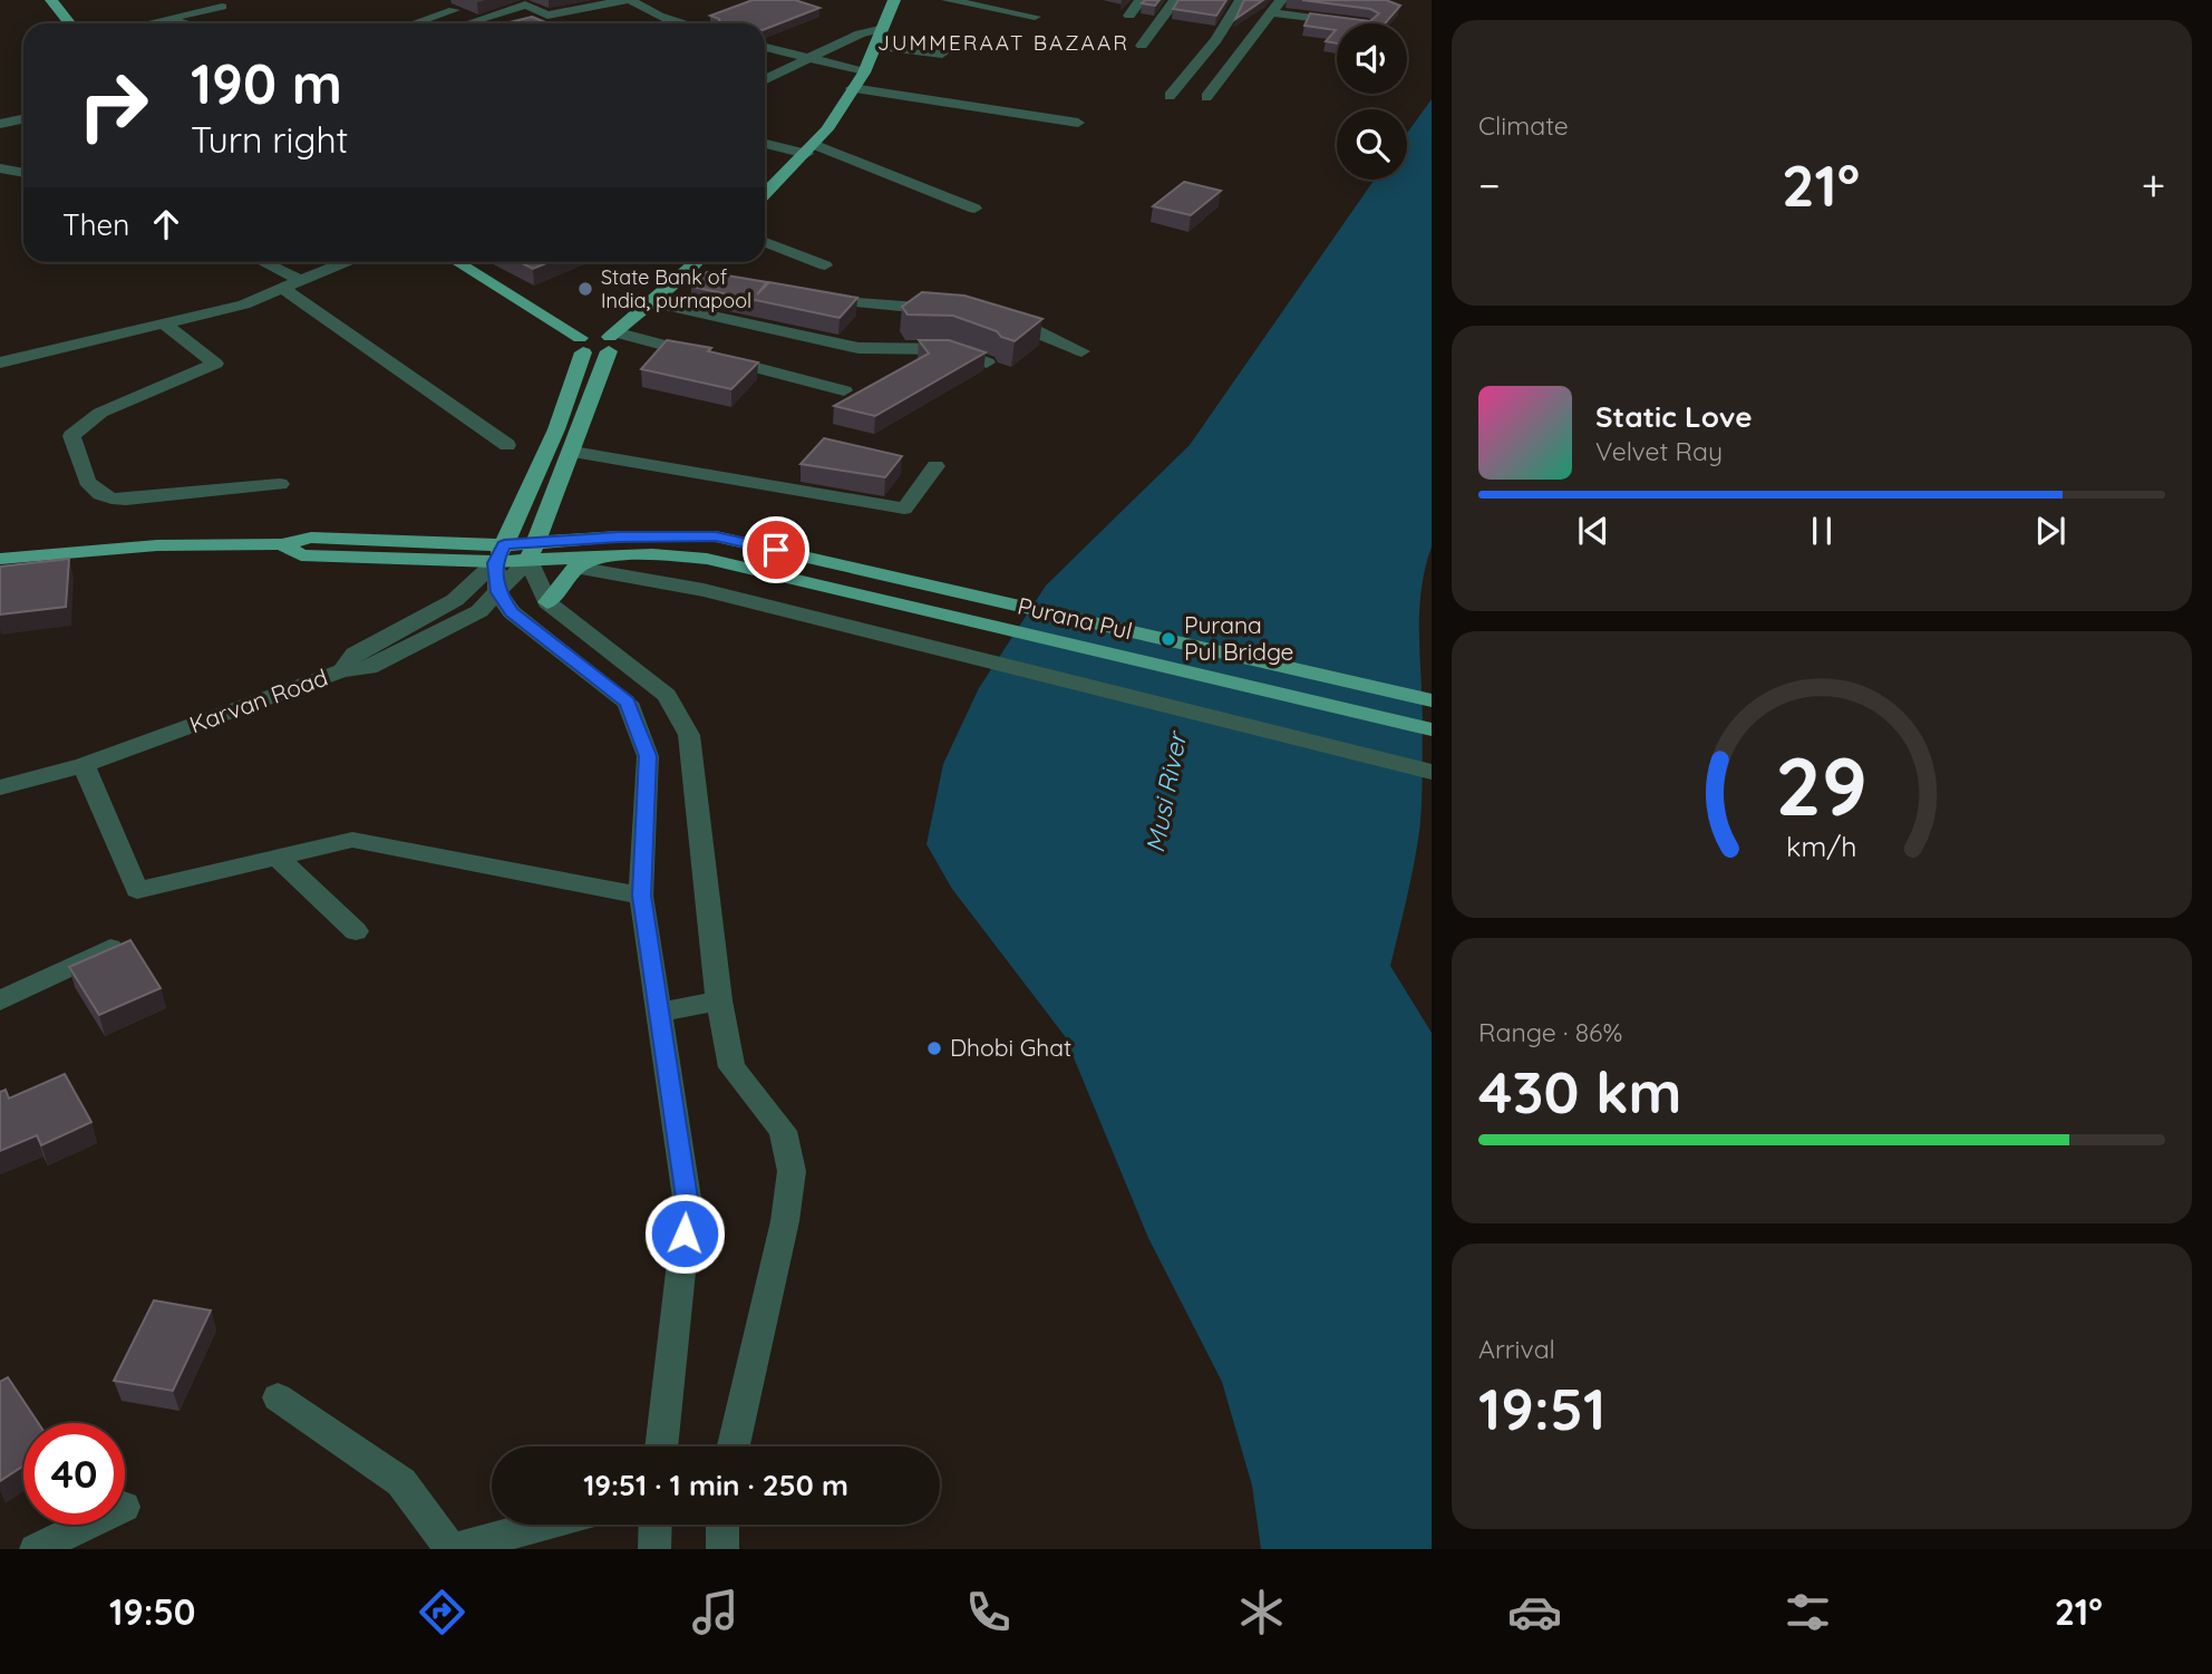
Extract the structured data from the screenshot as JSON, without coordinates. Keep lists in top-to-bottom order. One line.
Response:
{"streets":{"main road":["Purana Pul","Karvan Road"]},"districts":["JUMMERAAT BAZAAR"],"water":["Musi River"],"places":["State Bank of India, purnapool","Purana Pul Bridge","Dhobi Ghat"],"page":{"tile":["Climate",["Range · 86%","430 km"],["Arrival","19:51"]],"turn":["190 m","Turn right"],"heat":["−","21°","+"],"then":"Then","song":["Static Love","Velvet Ray"],"limit":"40","trip":"19:51 · 1 min · 250 m","tabs":["19:50","21°"],"gauge":["29","km/h"]}}
